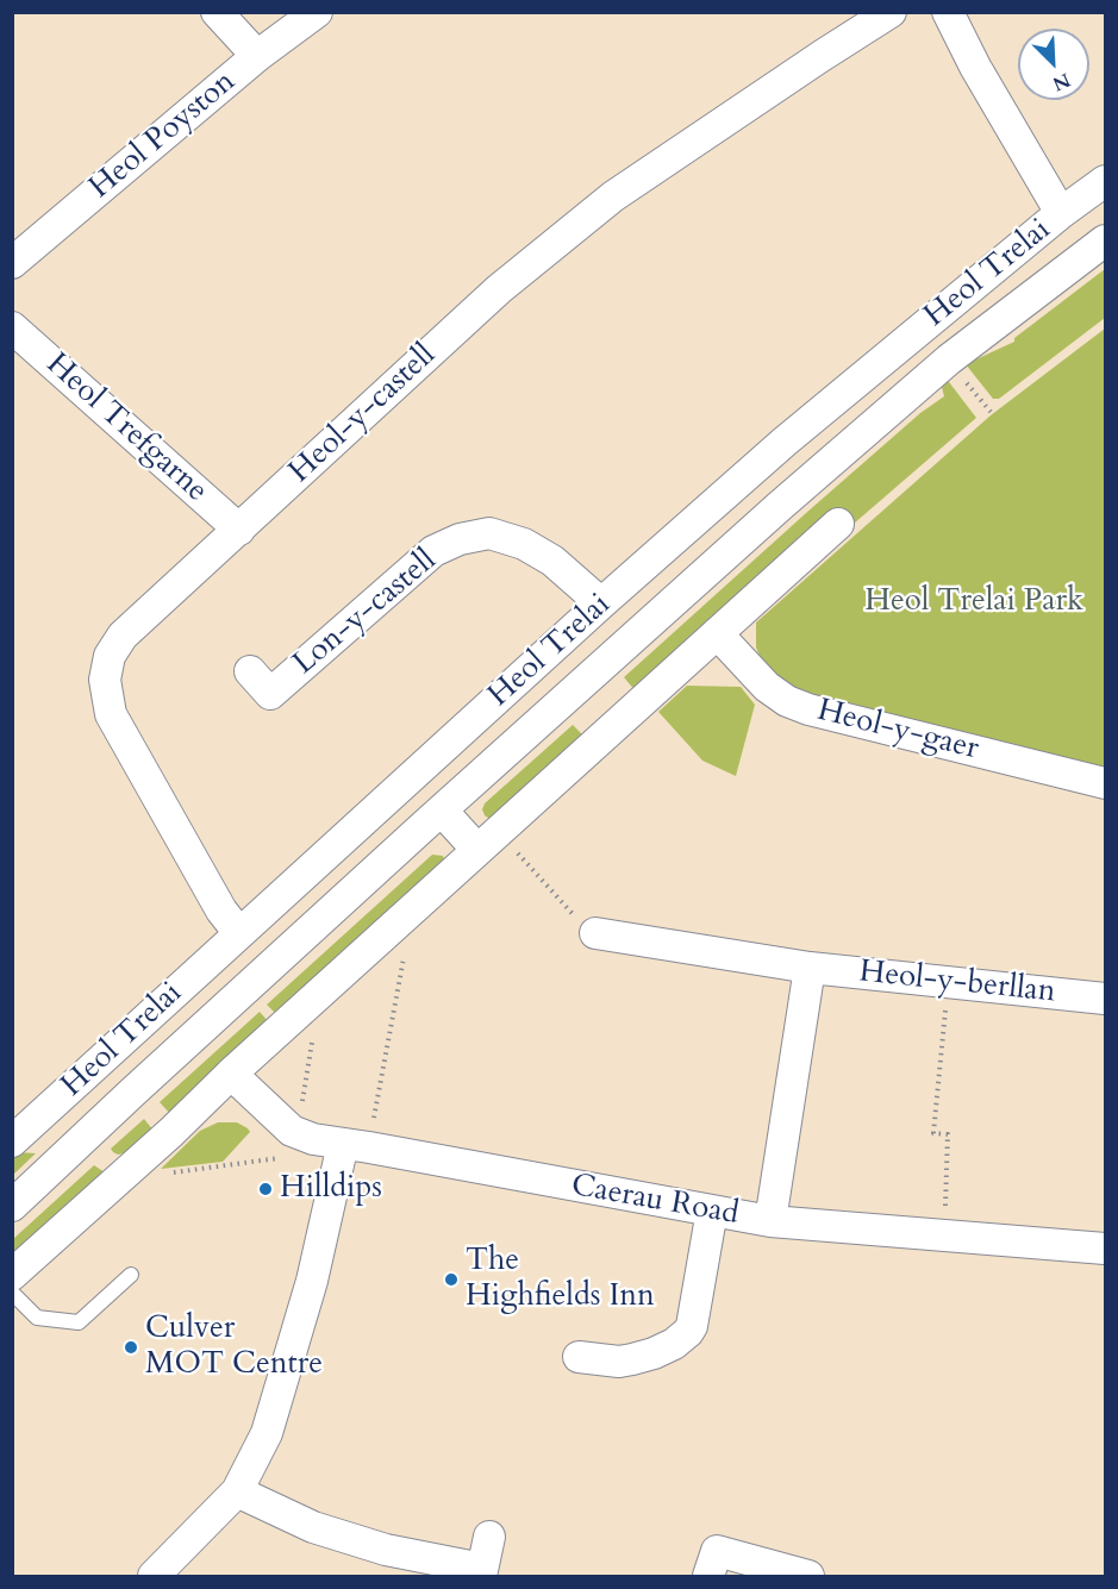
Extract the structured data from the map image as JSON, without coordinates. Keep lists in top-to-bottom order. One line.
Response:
{"streets":{"street":["Heol Poyston","Heol Trelai","Heol-y-castell","Heol Trefgarne","Lon-y-castell","Heol-y-gaer","Heol-y-berllan","Caerau Road"]},"crossings":[["Heol Trelai","Heol-y-castell"],["Heol Trelai","Lon-y-castell"],["Heol-y-castell","Heol Trefgarne"]],"parks":["Heol Trelai Park"],"places":["Hilldips","The Highfields Inn","Culver MOT Centre"],"north":"bottom right"}
